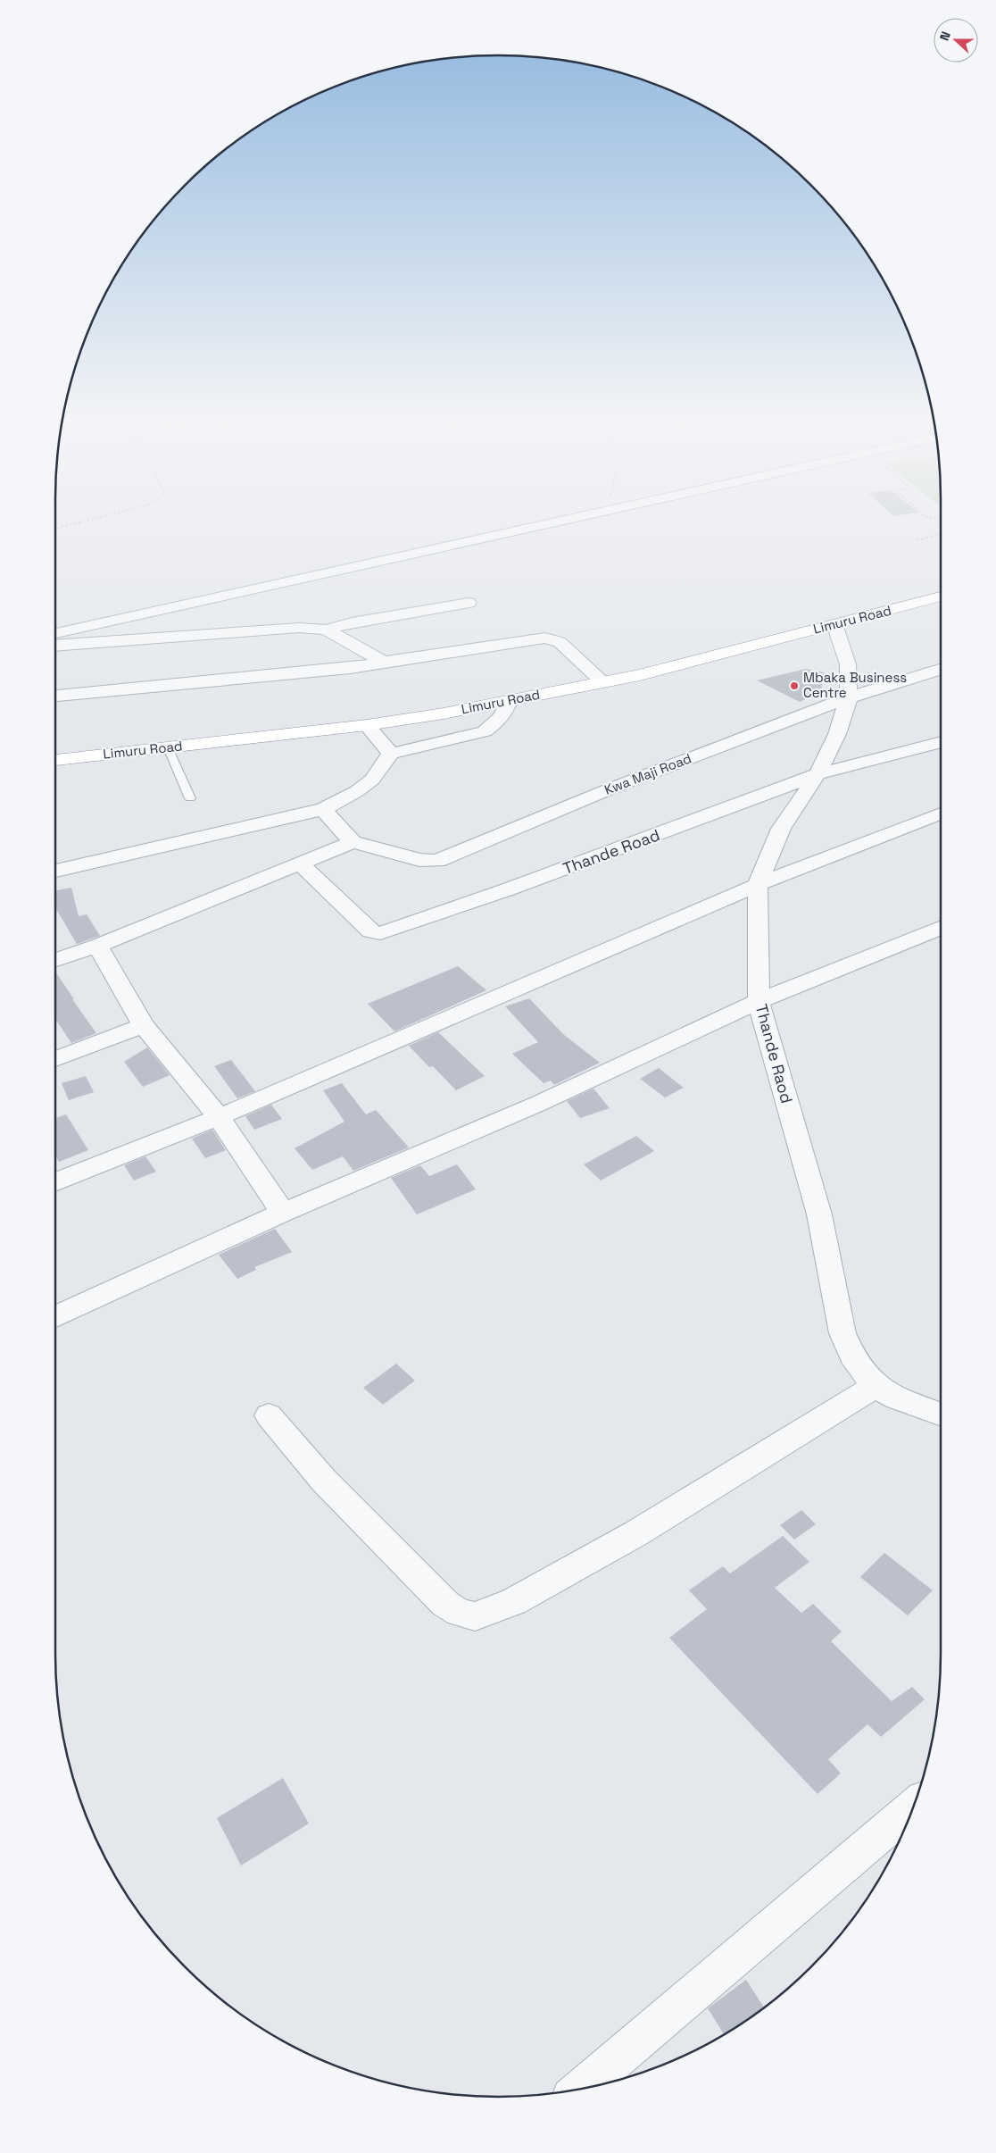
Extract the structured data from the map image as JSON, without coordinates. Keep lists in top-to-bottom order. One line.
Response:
{"streets":{"highway":["Limuru Road"],"street":["Kwa Maji Road","Thande Road","Thande Raod"]},"crossings":[["Limuru Road","Thande Raod"],["Kwa Maji Road","Thande Raod"],["Thande Road","Thande Raod"]],"places":["Mbaka Business Centre"],"north":"left"}
